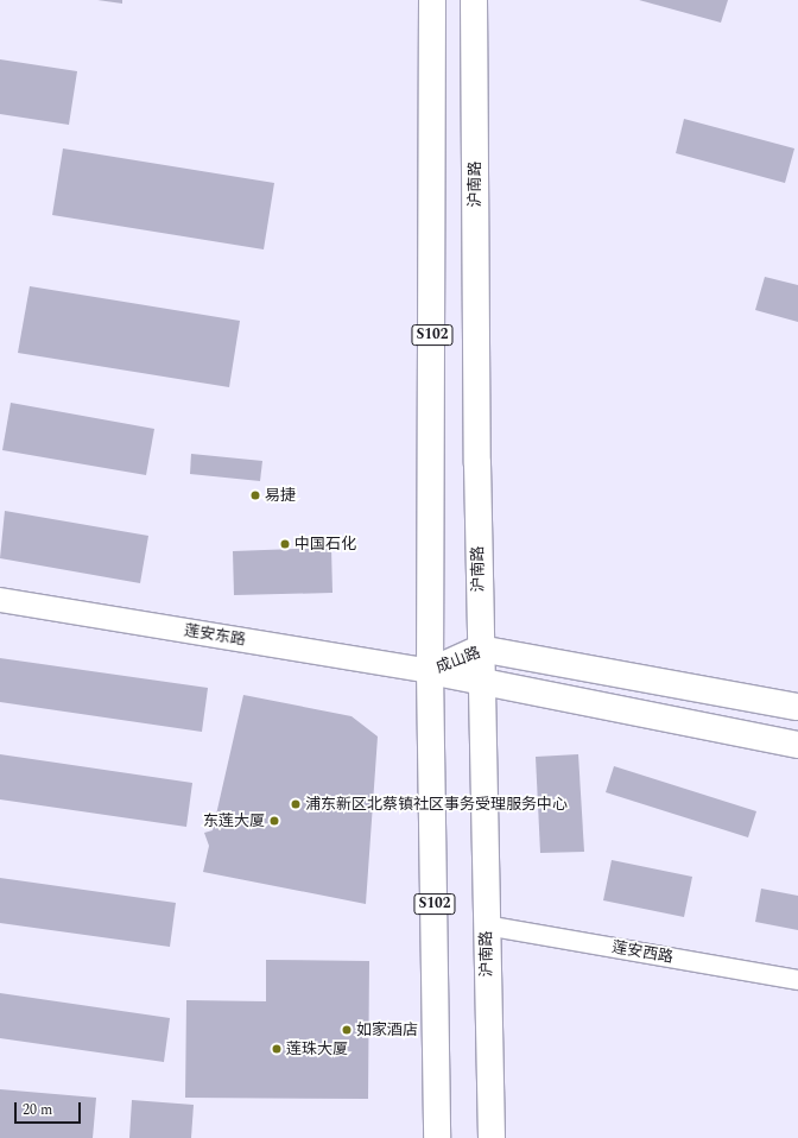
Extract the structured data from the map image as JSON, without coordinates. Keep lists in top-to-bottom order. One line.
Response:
{"streets":{"main road":["沪南路","S102","成山路"],"street":["莲安东路","莲安西路"]},"crossings":[["沪南路","成山路"],["沪南路","莲安西路"],["S102","莲安东路"],["S102","成山路"],["莲安东路","成山路"]],"places":["易捷","中国石化","浦东新区北蔡镇社区事务受理服务中心","东莲大厦","如家酒店","莲珠大厦"],"scale_bar":"20 m"}
